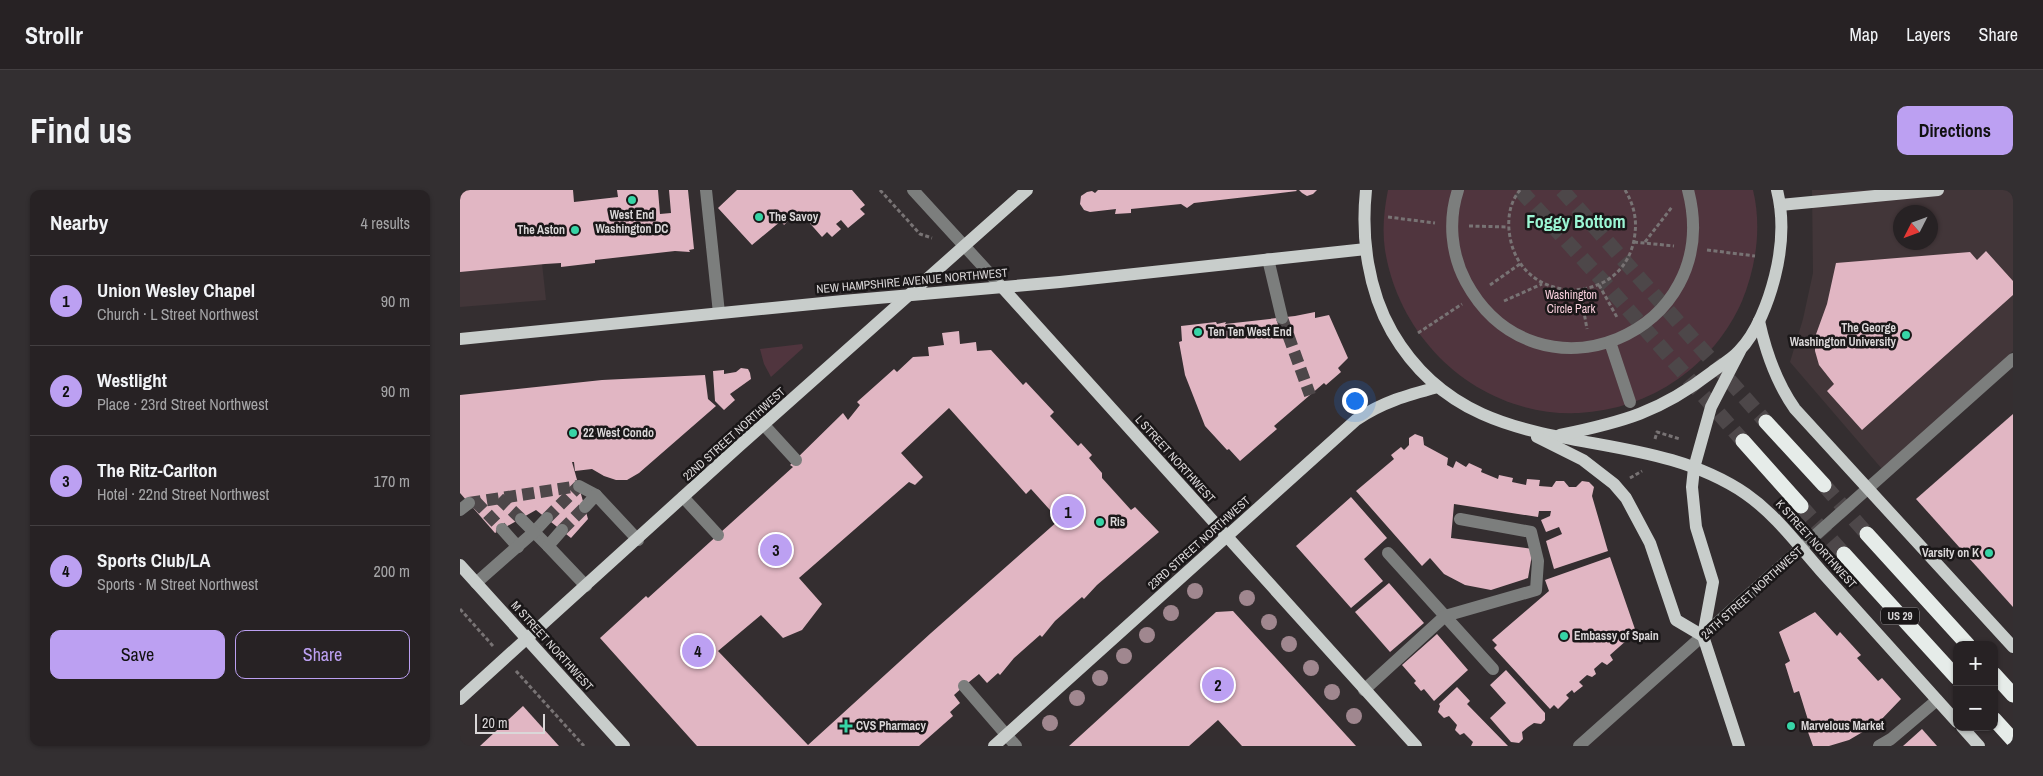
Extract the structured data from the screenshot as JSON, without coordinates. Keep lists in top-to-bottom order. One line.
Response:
{"streets":{"highway":["K STREET NORTHWEST","US 29"],"main road":["NEW HAMPSHIRE AVENUE NORTHWEST","22ND STREET NORTHWEST","L STREET NORTHWEST","23RD STREET NORTHWEST","M STREET NORTHWEST"],"street":["24TH STREET NORTHWEST"]},"crossings":[["NEW HAMPSHIRE AVENUE NORTHWEST","22ND STREET NORTHWEST"],["NEW HAMPSHIRE AVENUE NORTHWEST","L STREET NORTHWEST"],["22ND STREET NORTHWEST","L STREET NORTHWEST"],["22ND STREET NORTHWEST","M STREET NORTHWEST"],["L STREET NORTHWEST","23RD STREET NORTHWEST"],["K STREET NORTHWEST","24TH STREET NORTHWEST"]],"districts":["Foggy Bottom"],"parks":["Washington Circle Park"],"places":{"other":["West End Washington DC","The Savoy","The Aston","Ten Ten West End","The George Washington University","22 West Condo","Ris","Varsity on K","Embassy of Spain","Marvelous Market"],"health":["CVS Pharmacy"]},"scale_bar":"20 m","north":"bottom left","page":{"header":"Strollr","nav":["Map","Layers","Share"],"buttons":["Directions",["Save","Share"]],"title":"Find us","heading":["Nearby","4 results"],"list":[{"mark":"1","name":"Union Wesley Chapel","note":"Church · L Street Northwest","value":"90 m"},{"mark":"2","name":"Westlight","note":"Place · 23rd Street Northwest","value":"90 m"},{"mark":"3","name":"The Ritz-Carlton","note":"Hotel · 22nd Street Northwest","value":"170 m"},{"mark":"4","name":"Sports Club/LA","note":"Sports · M Street Northwest","value":"200 m"}],"pins":["1","3","4","2"],"map_buttons":["+","−"],"scale":"20 m"}}
